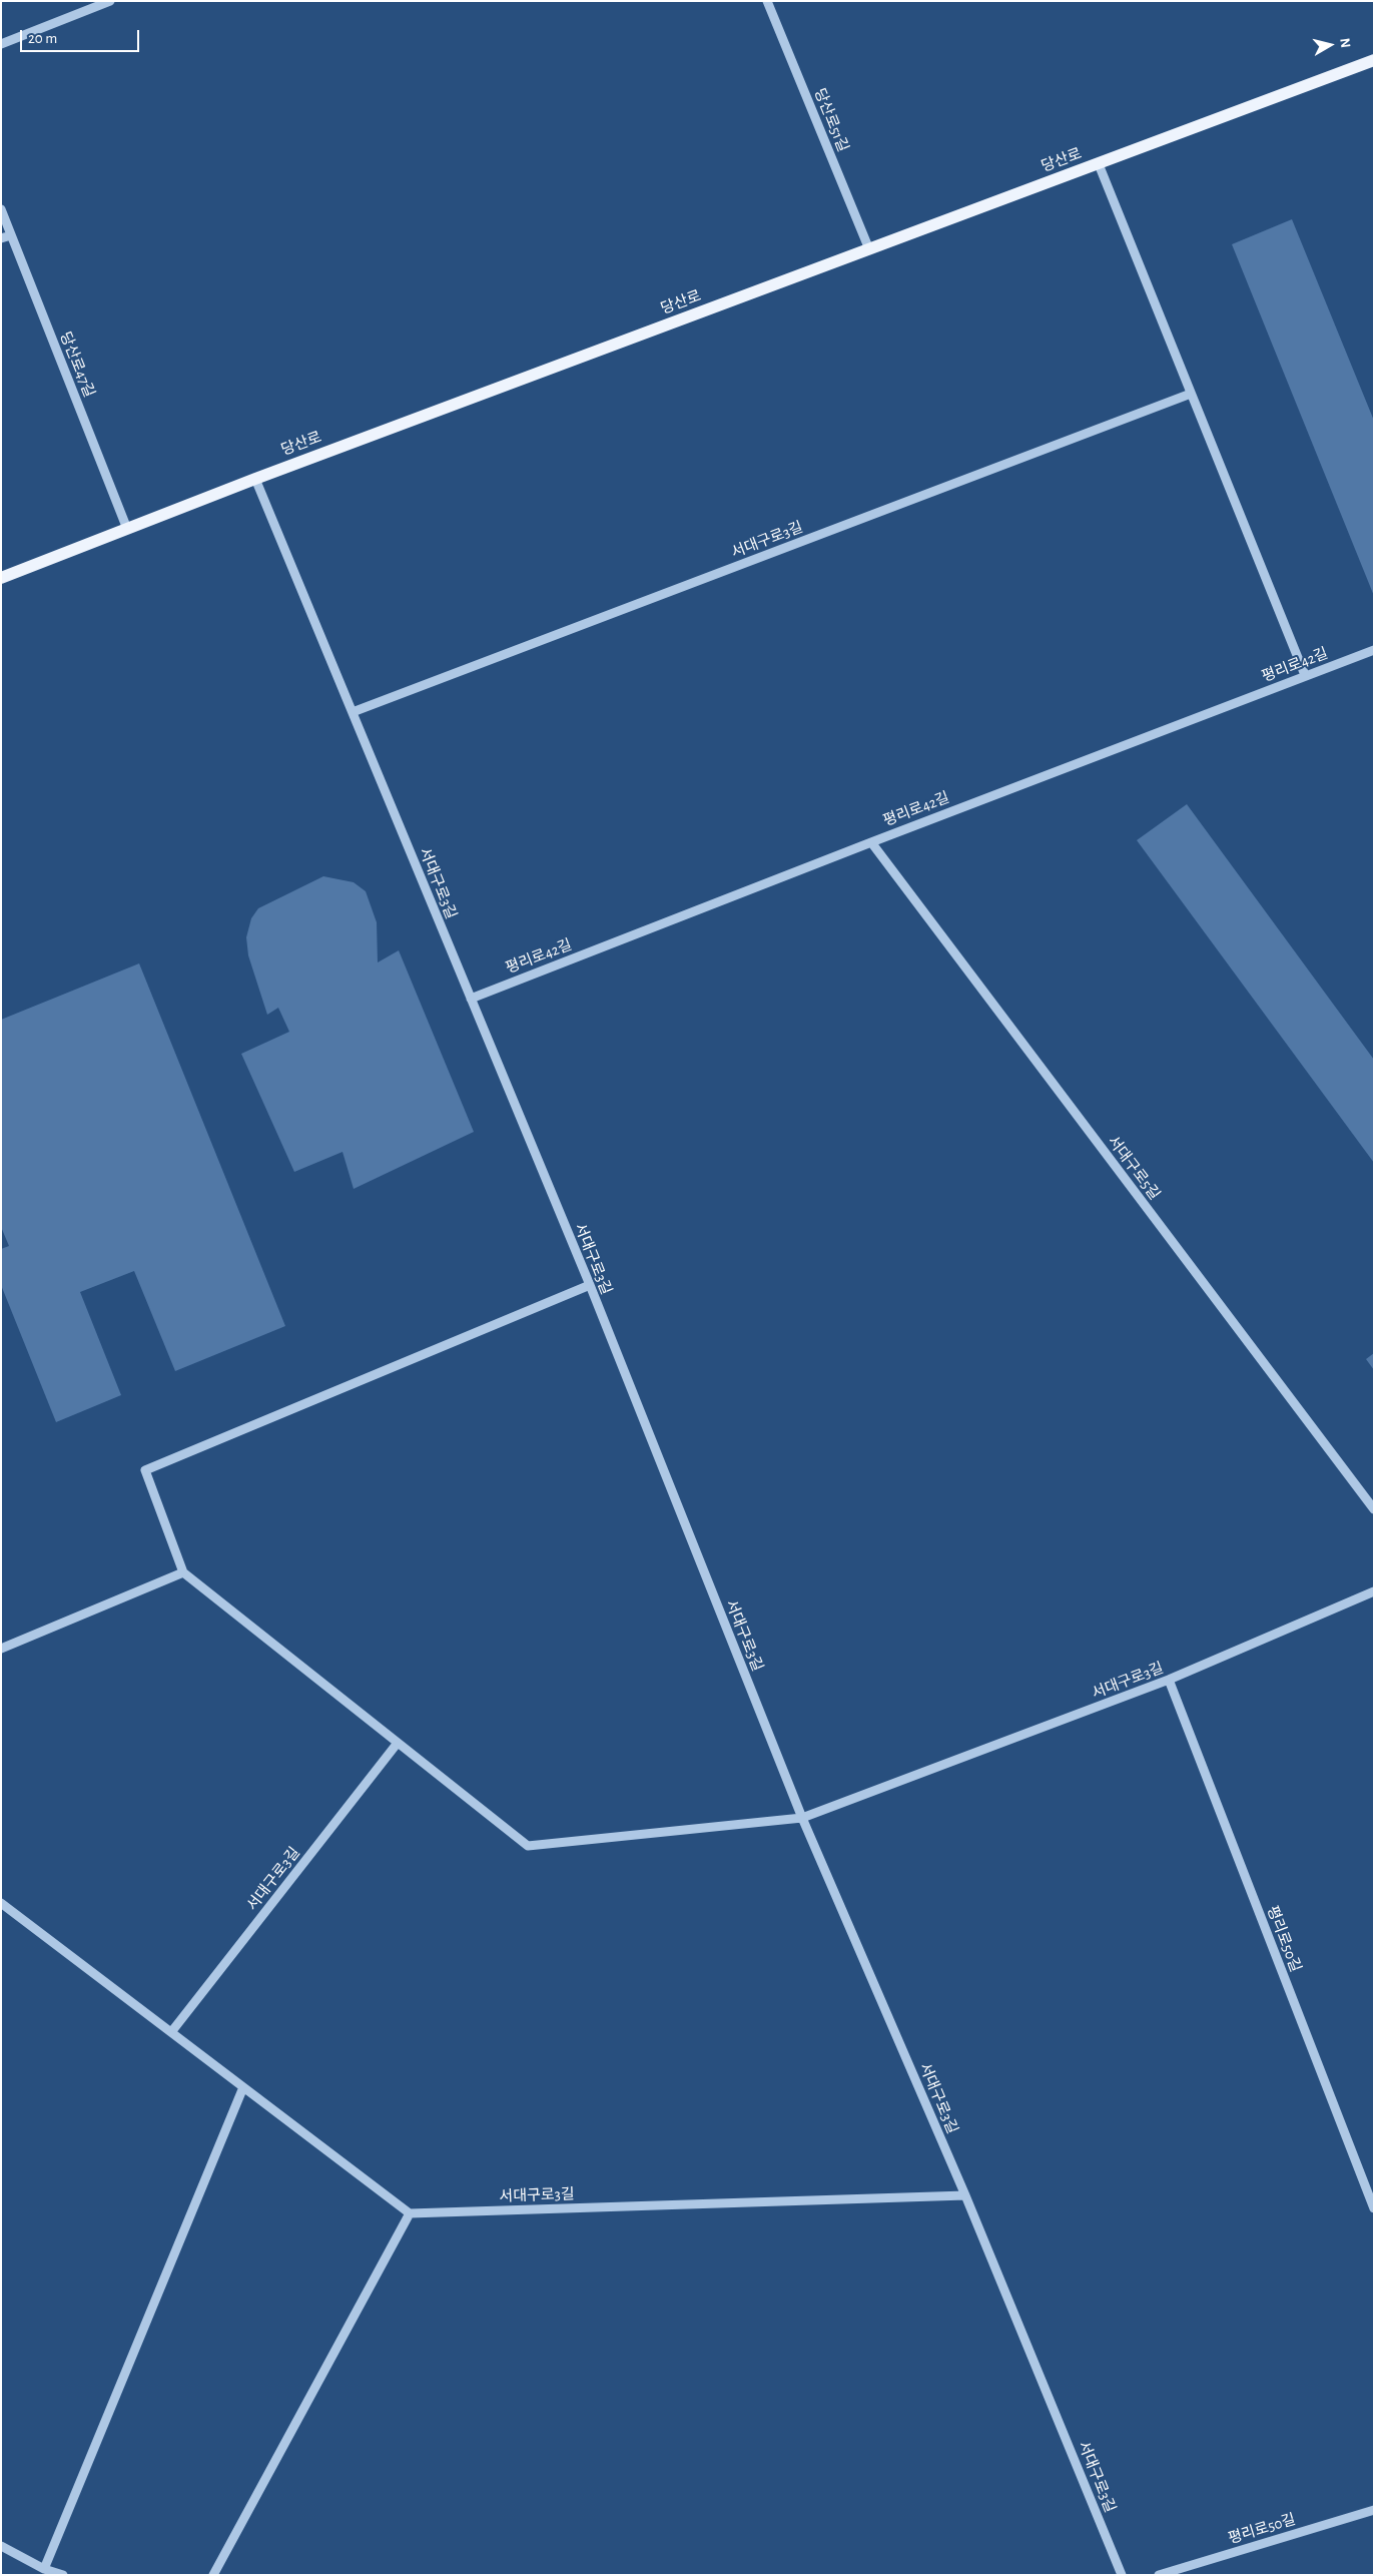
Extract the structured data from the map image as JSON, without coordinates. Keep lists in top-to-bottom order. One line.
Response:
{"streets":{"main road":["당산로"],"street":["당산로51길","당산로47길","서대구로3길","평리로42길","서대구로5길","평리로50길"]},"crossings":[["당산로51길","당산로"],["당산로","당산로47길"],["당산로","서대구로3길"],["서대구로3길","평리로42길"],["서대구로3길","평리로50길"],["평리로42길","서대구로5길"]],"scale_bar":"20 m","north":"right"}
